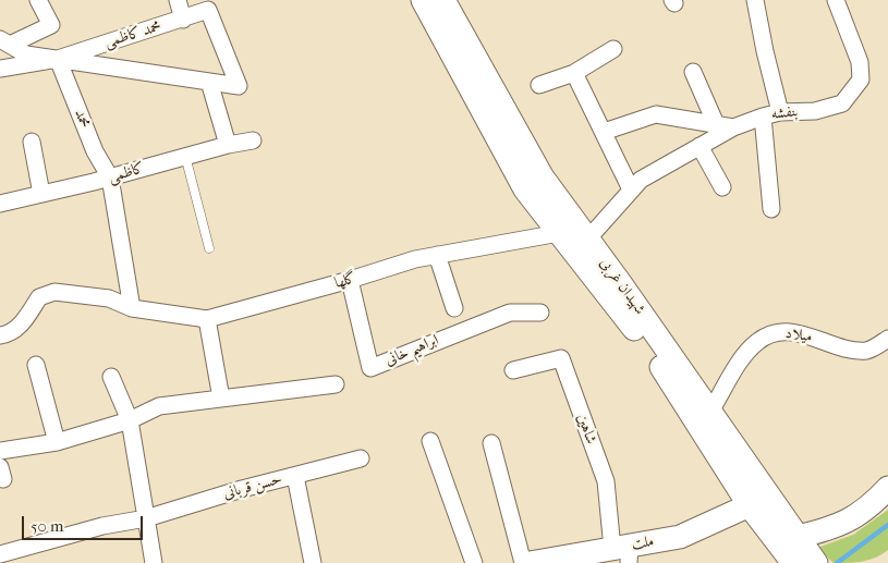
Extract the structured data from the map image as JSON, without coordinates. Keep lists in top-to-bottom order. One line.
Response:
{"streets":{"main road":["شهیدان غربی","ملت"],"street":["محمد کاظمی","بنفشه","محمد","کاظمی","گلها","میلاد","ابراهیم خانی","شاهین","حسن قربانی"]},"crossings":[["محمد کاظمی","محمد"],["بنفشه","شهیدان غربی"],["محمد","کاظمی"],["گلها","شهیدان غربی"],["گلها","ابراهیم خانی"],["شهیدان غربی","میلاد"],["شهیدان غربی","ملت"],["شاهین","ملت"]],"scale_bar":"50 m"}
